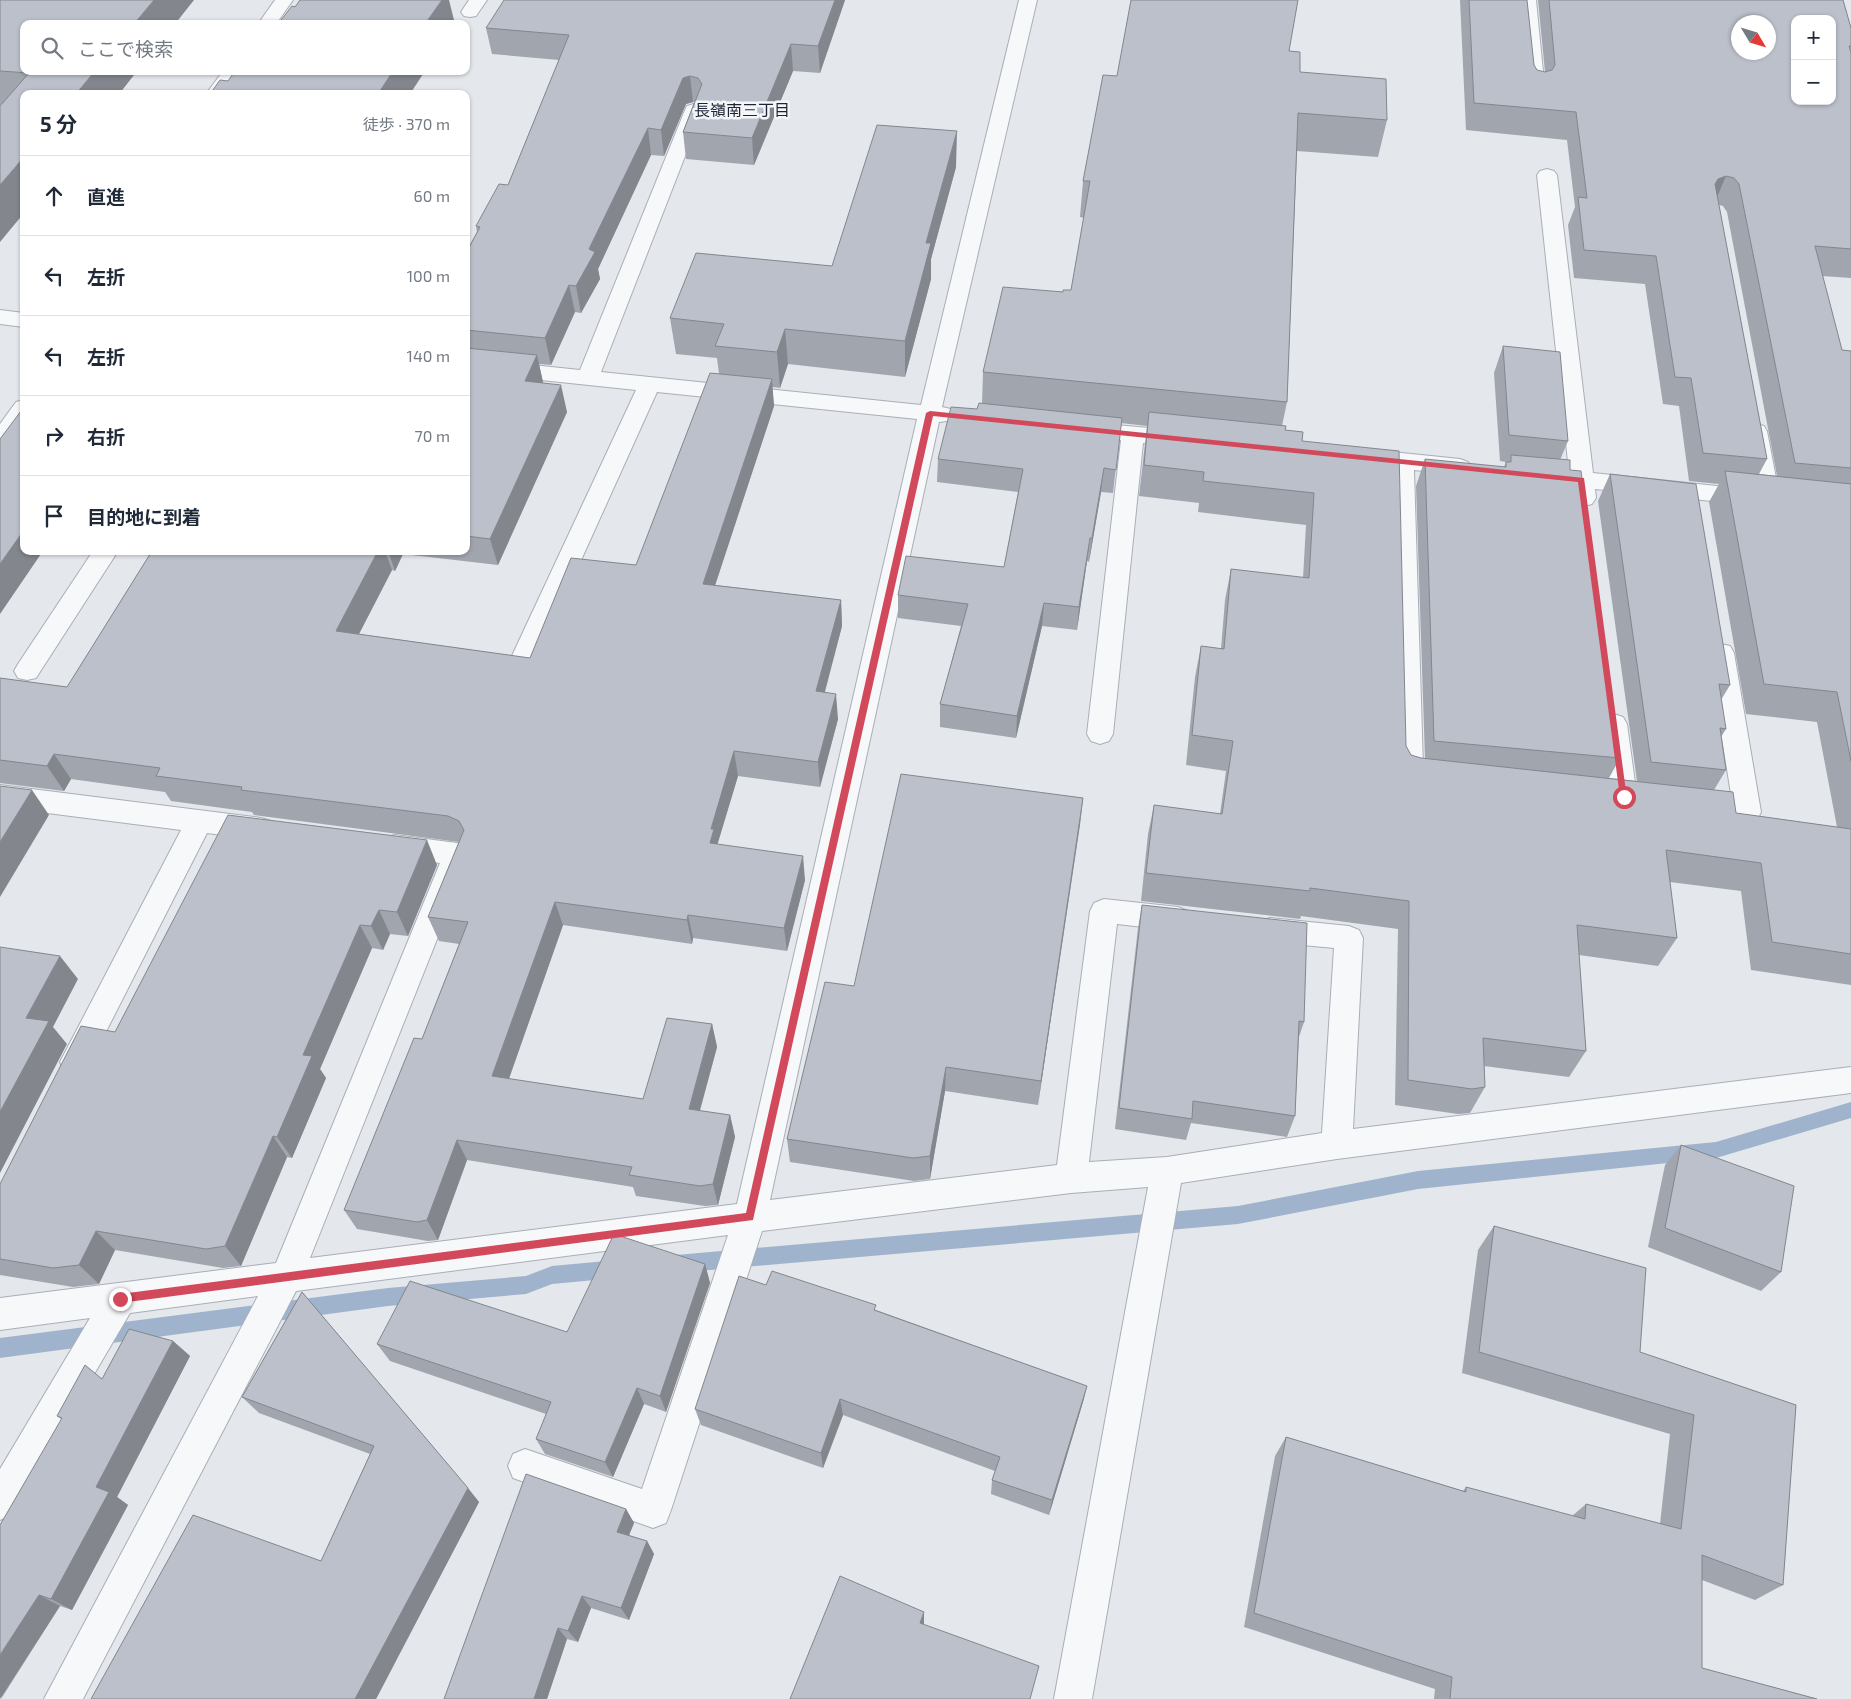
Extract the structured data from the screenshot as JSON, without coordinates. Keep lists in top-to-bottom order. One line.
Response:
{"districts":["長嶺南三丁目"],"north":"bottom right","page":{"map_buttons":["+","−"],"search":"ここで検索","heading":["5 分","徒歩 · 370 m"],"list":[["直進","60 m"],["左折","100 m"],["左折","140 m"],["右折","70 m"],"目的地に到着"]}}
